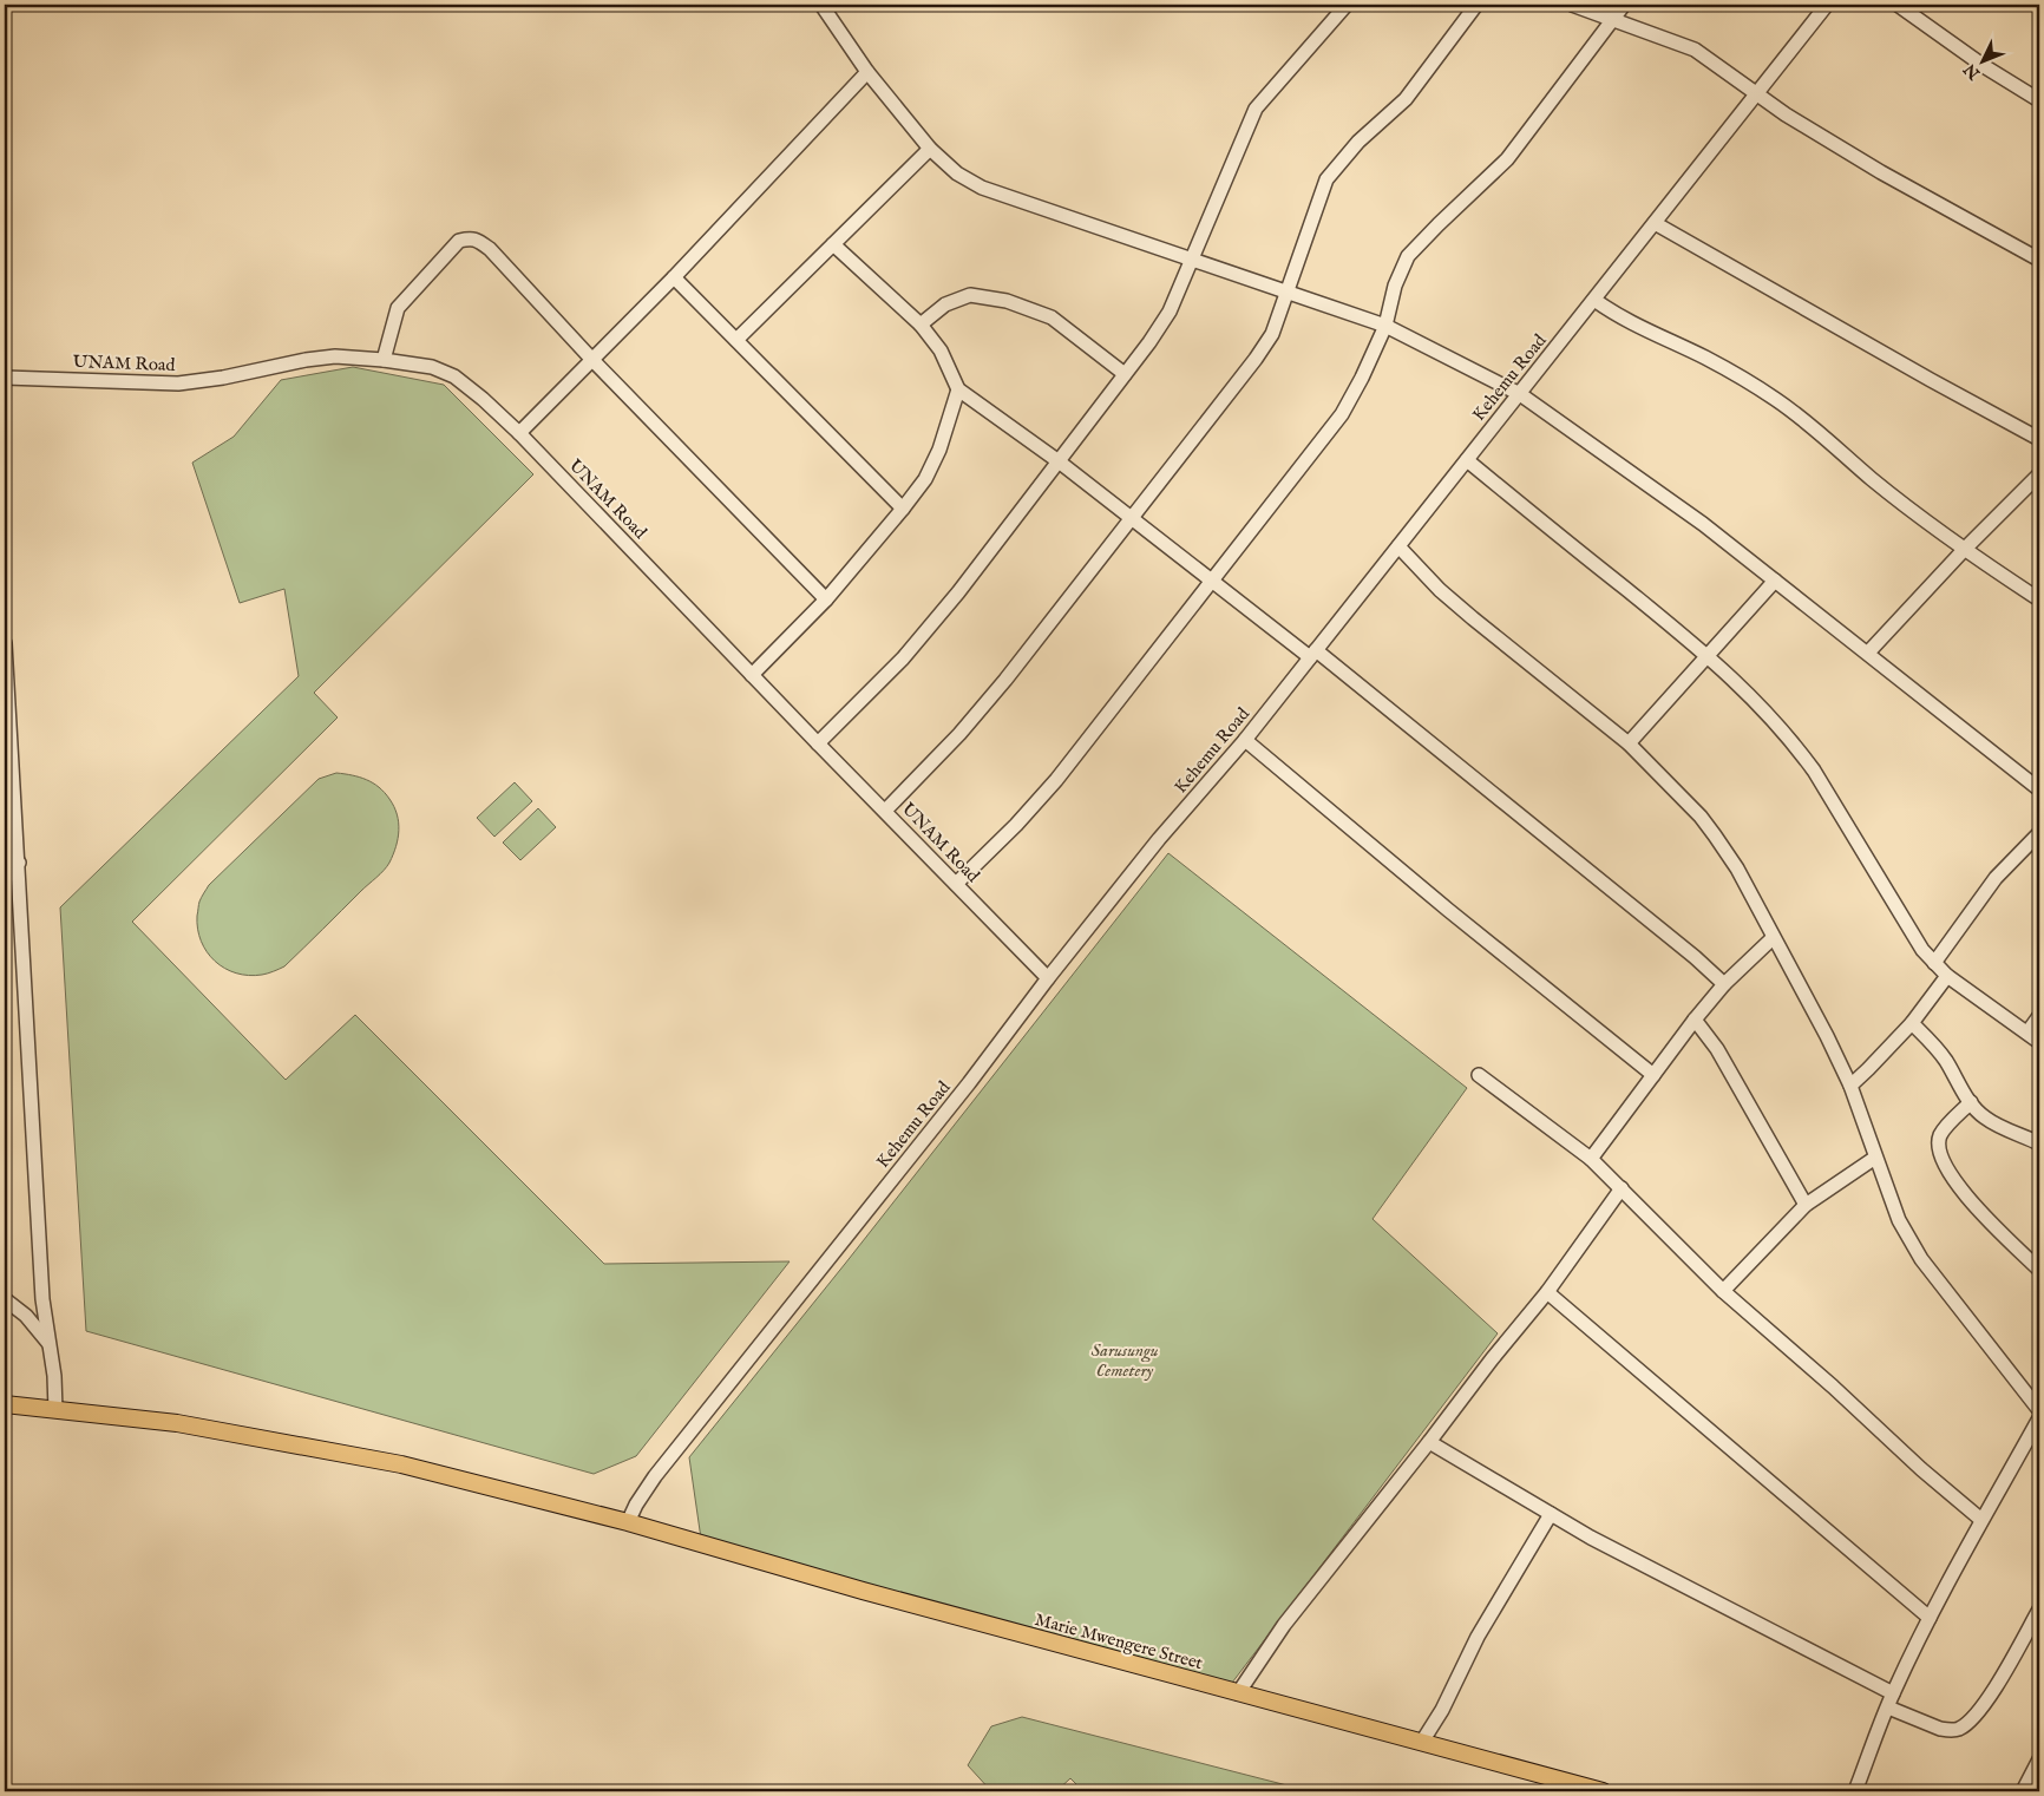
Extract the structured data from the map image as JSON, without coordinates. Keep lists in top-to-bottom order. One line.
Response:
{"streets":{"main road":["Marie Mwengere Street"],"street":["UNAM Road","Kehemu Road"]},"crossings":[["UNAM Road","Kehemu Road"],["Kehemu Road","Marie Mwengere Street"]],"parks":["Sarusungu Cemetery"],"north":"bottom left"}
